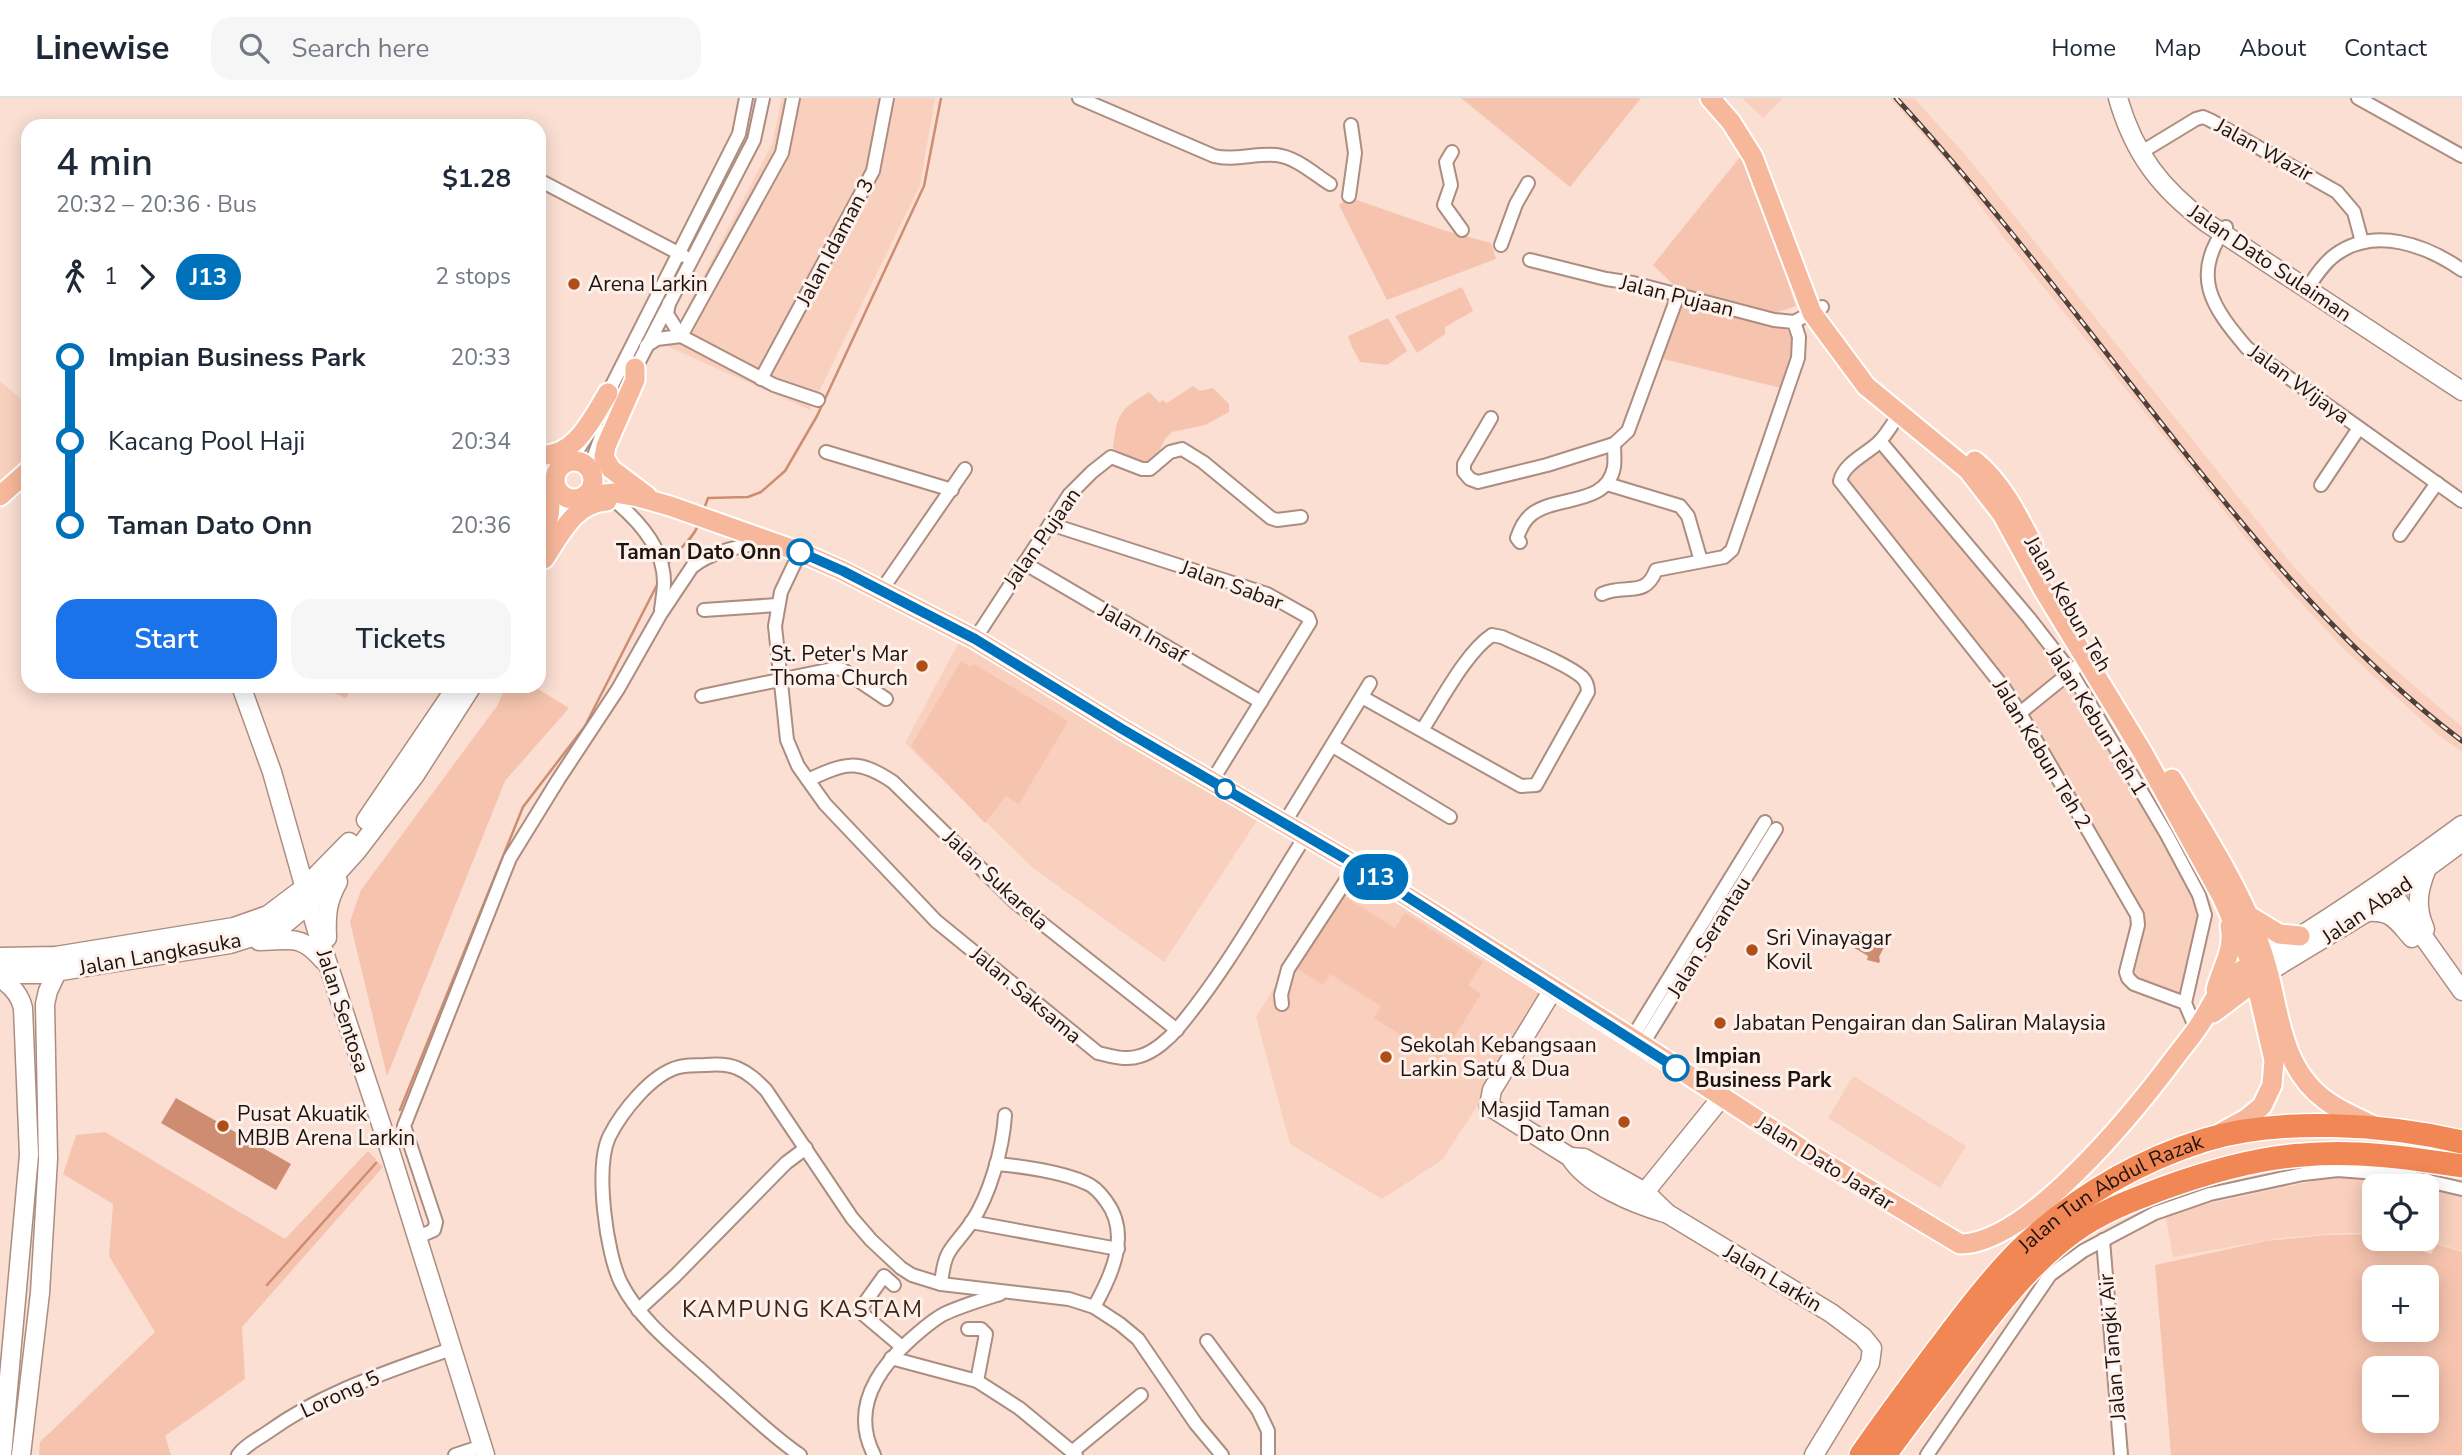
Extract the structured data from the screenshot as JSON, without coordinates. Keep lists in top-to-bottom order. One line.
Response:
{"streets":{"highway":["Jalan Tun Abdul Razak"],"main road":["Jalan Kebun Teh","Jalan Dato Jaafar"],"street":["Jalan Wazir","Jalan Idaman 3","Jalan Dato Sulaiman","Jalan Pujaan","Jalan Wijaya","Jalan Sabar","Jalan Insaf","Jalan Kebun Teh 1","Jalan Kebun Teh 2","Jalan Sukarela","Jalan Abad","Jalan Serantau","Jalan Langkasuka","Jalan Saksama","Jalan Sentosa","Jalan Larkin","Jalan Tangki Air","Lorong 5"]},"crossings":[["Jalan Wazir","Jalan Dato Sulaiman"],["Jalan Dato Sulaiman","Jalan Wijaya"],["Jalan Pujaan","Jalan Sabar"],["Jalan Pujaan","Jalan Insaf"],["Jalan Pujaan","Jalan Dato Jaafar"],["Jalan Sabar","Jalan Insaf"],["Jalan Sabar","Jalan Dato Jaafar"],["Jalan Kebun Teh","Jalan Kebun Teh 1"],["Jalan Kebun Teh","Jalan Abad"],["Jalan Kebun Teh","Jalan Dato Jaafar"],["Jalan Kebun Teh","Jalan Tun Abdul Razak"],["Jalan Kebun Teh 1","Jalan Kebun Teh 2"],["Jalan Sukarela","Jalan Saksama"],["Jalan Abad","Jalan Dato Jaafar"],["Jalan Serantau","Jalan Dato Jaafar"],["Jalan Langkasuka","Jalan Sentosa"],["Jalan Saksama","Jalan Dato Jaafar"],["Jalan Sentosa","Lorong 5"],["Jalan Dato Jaafar","Jalan Larkin"]],"districts":["KAMPUNG KASTAM"],"places":["Arena Larkin","Taman Dato Onn","St. Peter's Mar Thoma Church","Sri Vinayagar Kovil","Jabatan Pengairan dan Saliran Malaysia","Sekolah Kebangsaan Larkin Satu & Dua","Impian Business Park","Masjid Taman Dato Onn","Pusat Akuatik MBJB Arena Larkin"],"lines":["bus line J13"],"page":{"header":"Linewise","search":"Search here","nav":["Home","Map","About","Contact"],"on_map":"J13","heading":["4 min","20:32 – 20:36 · Bus","$1.28"],"legs":["1","J13","2 stops"],"list":[{"name":"Impian Business Park","value":"20:33"},{"name":"Kacang Pool Haji","value":"20:34"},{"name":"Taman Dato Onn","value":"20:36"}],"buttons":["Start","Tickets"],"map_buttons":["+","−"]}}
